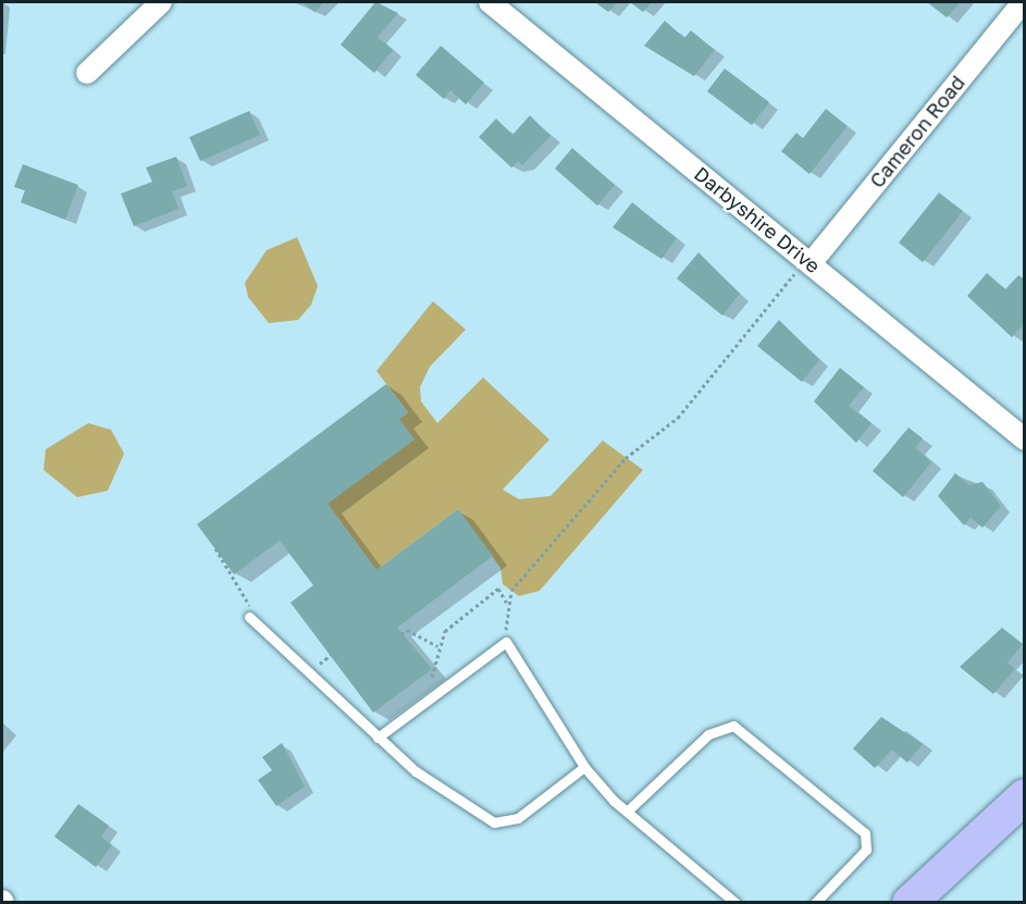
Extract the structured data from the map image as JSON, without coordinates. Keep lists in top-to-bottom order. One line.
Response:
{"streets":{"street":["Cameron Road","Darbyshire Drive"]},"crossings":[["Cameron Road","Darbyshire Drive"]]}
